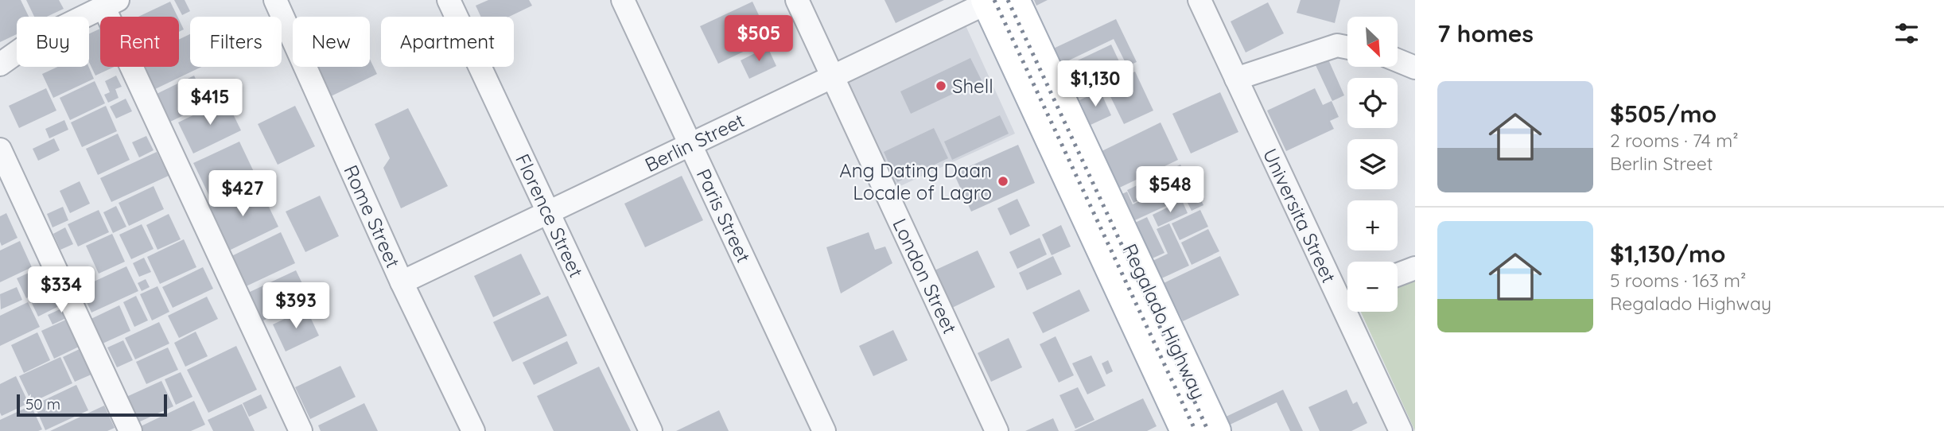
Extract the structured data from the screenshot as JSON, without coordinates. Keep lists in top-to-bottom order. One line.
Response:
{"streets":{"main road":["Regalado Highway"],"street":["Berlin Street","Florence Street","Paris Street","Universita Street","Rome Street","London Street"]},"crossings":[["Berlin Street","Florence Street"],["Berlin Street","Paris Street"],["Berlin Street","Rome Street"],["Berlin Street","London Street"],["Berlin Street","Regalado Highway"]],"places":["Shell","Ang Dating Daan Locale of Lagro"],"scale_bar":"50 m","north":"bottom right","page":{"heading":"7 homes","price":["$505","$1,130","$415","$548","$427","$334","$393"],"map_buttons":["+","−"],"chip":["Buy","Rent","Filters","New","Apartment"],"list":[{"name":"$505/mo","note":"2 rooms · 74 m² · Berlin Street"},{"name":"$1,130/mo","note":"5 rooms · 163 m² · Regalado Highway"}],"scale":"50 m"}}
